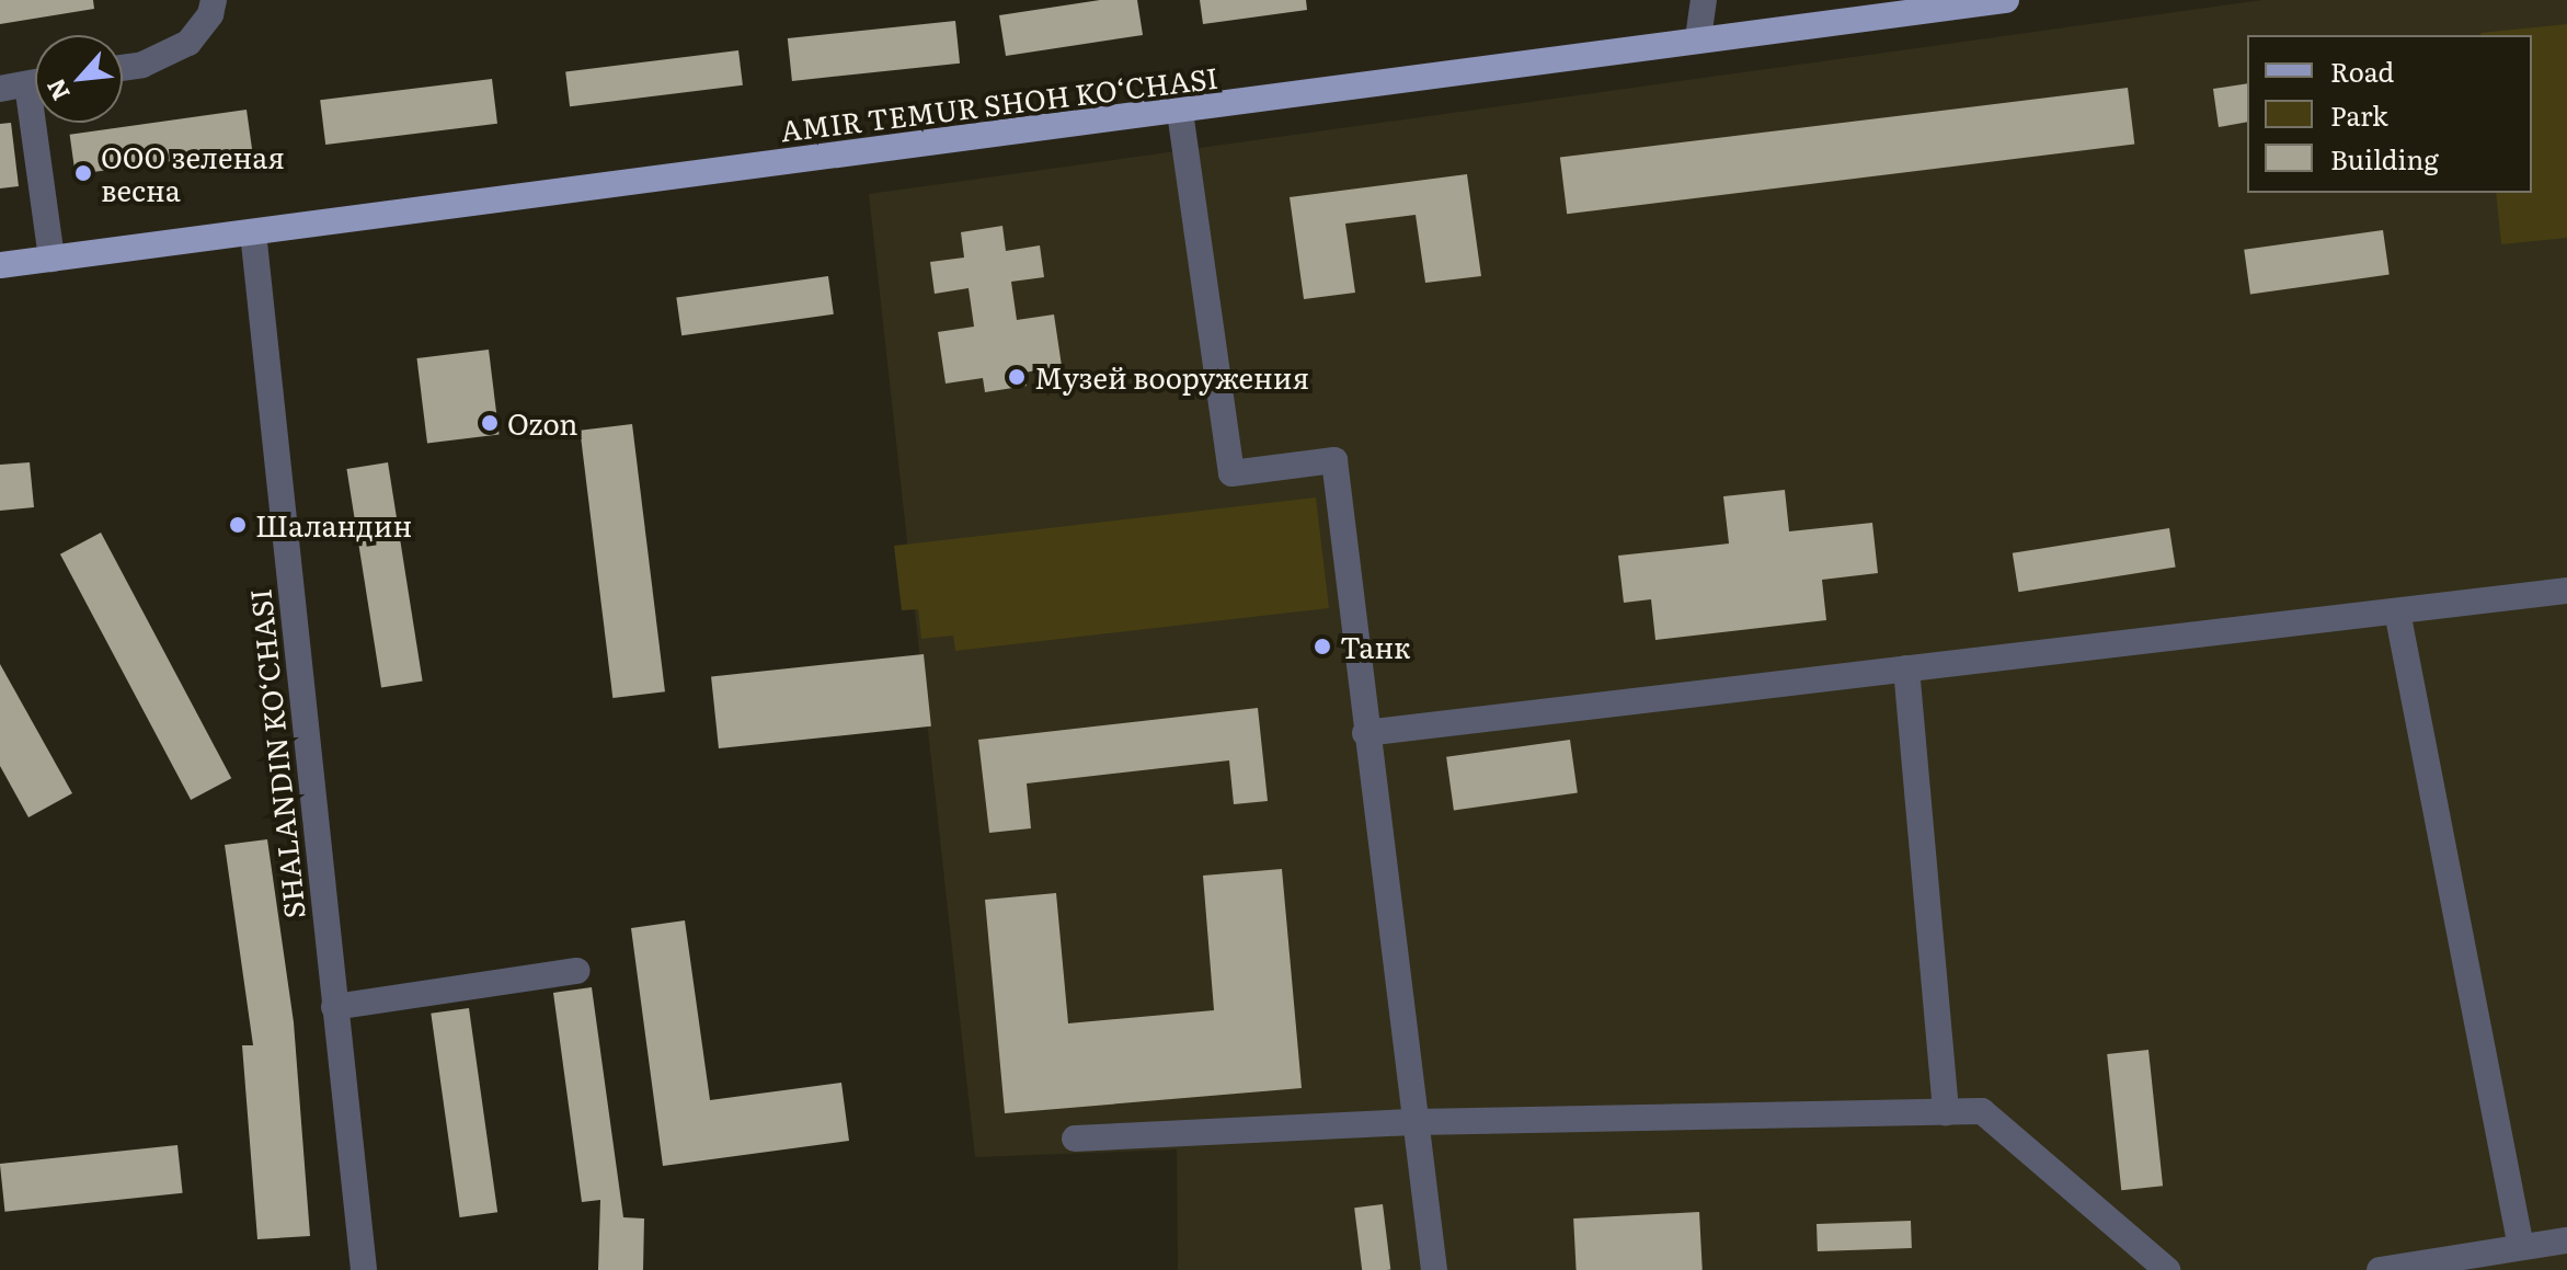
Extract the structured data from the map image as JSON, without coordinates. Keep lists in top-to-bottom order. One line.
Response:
{"streets":{"main road":["AMIR TEMUR SHOH KO‘CHASI"],"street":["SHALANDIN KO‘CHASI"]},"crossings":[["AMIR TEMUR SHOH KO‘CHASI","SHALANDIN KO‘CHASI"]],"places":["ООО зеленая весна","Музей вооружения","Ozon","Шаландин","Танк"],"legend":["Road","Park","Building"],"north":"bottom left"}
